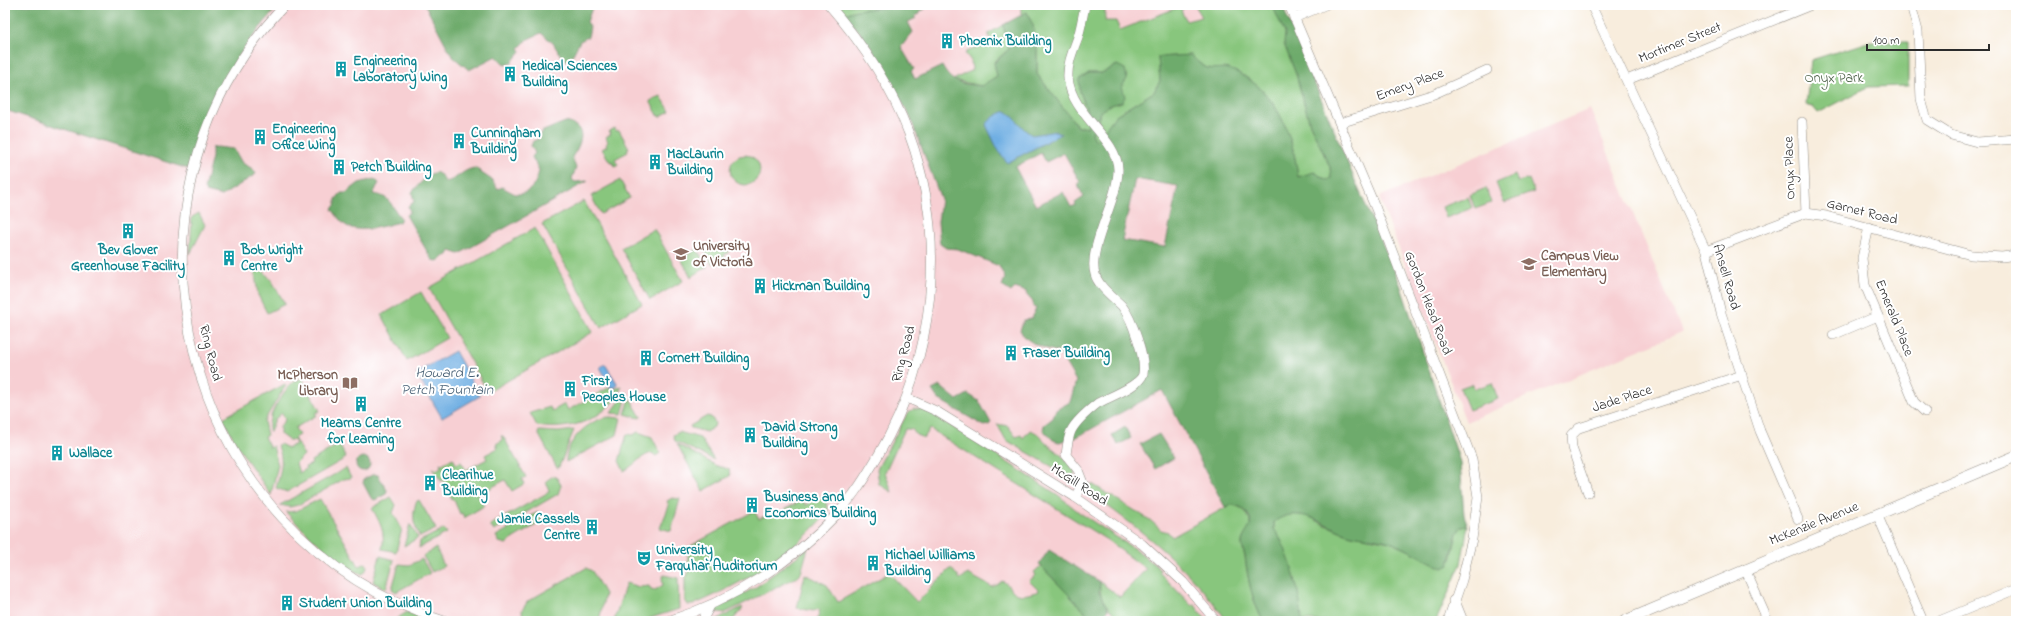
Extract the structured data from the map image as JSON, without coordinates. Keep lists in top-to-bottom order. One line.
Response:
{"streets":{"main road":["McKenzie Avenue"],"street":["Mortimer Street","Emery Place","Onyx Place","Garnet Road","Ansell Road","Gordon Head Road","Emerald Place","Ring Road","Jade Place","McGill Road"]},"crossings":[["Mortimer Street","Ansell Road"],["Emery Place","Gordon Head Road"],["Onyx Place","Garnet Road"],["Garnet Road","Ansell Road"],["Garnet Road","Emerald Place"],["Ansell Road","Jade Place"],["Ring Road","McGill Road"]],"water":["Howard E. Petch Fountain"],"parks":["Onyx Park"],"places":{"building":["Phoenix Building","Engineering Laboratory Wing","Medical Sciences Building","Engineering Office Wing","Cunningham Building","MacLaurin Building","Petch Building","Bev Glover Greenhouse Facility","Bob Wright Centre","Hickman Building","Fraser Building","Cornett Building","First Peoples House","Mearns Centre for Learning","David Strong Building","Wallace","Clearihue Building","Business and Economics Building","Jamie Cassels Centre","Michael Williams Building","Student Union Building"],"school or university":["University of Victoria","Campus View Elementary"],"library":["McPherson Library"],"theatre":["University Farquhar Auditorium"]},"scale_bar":"100 m"}
